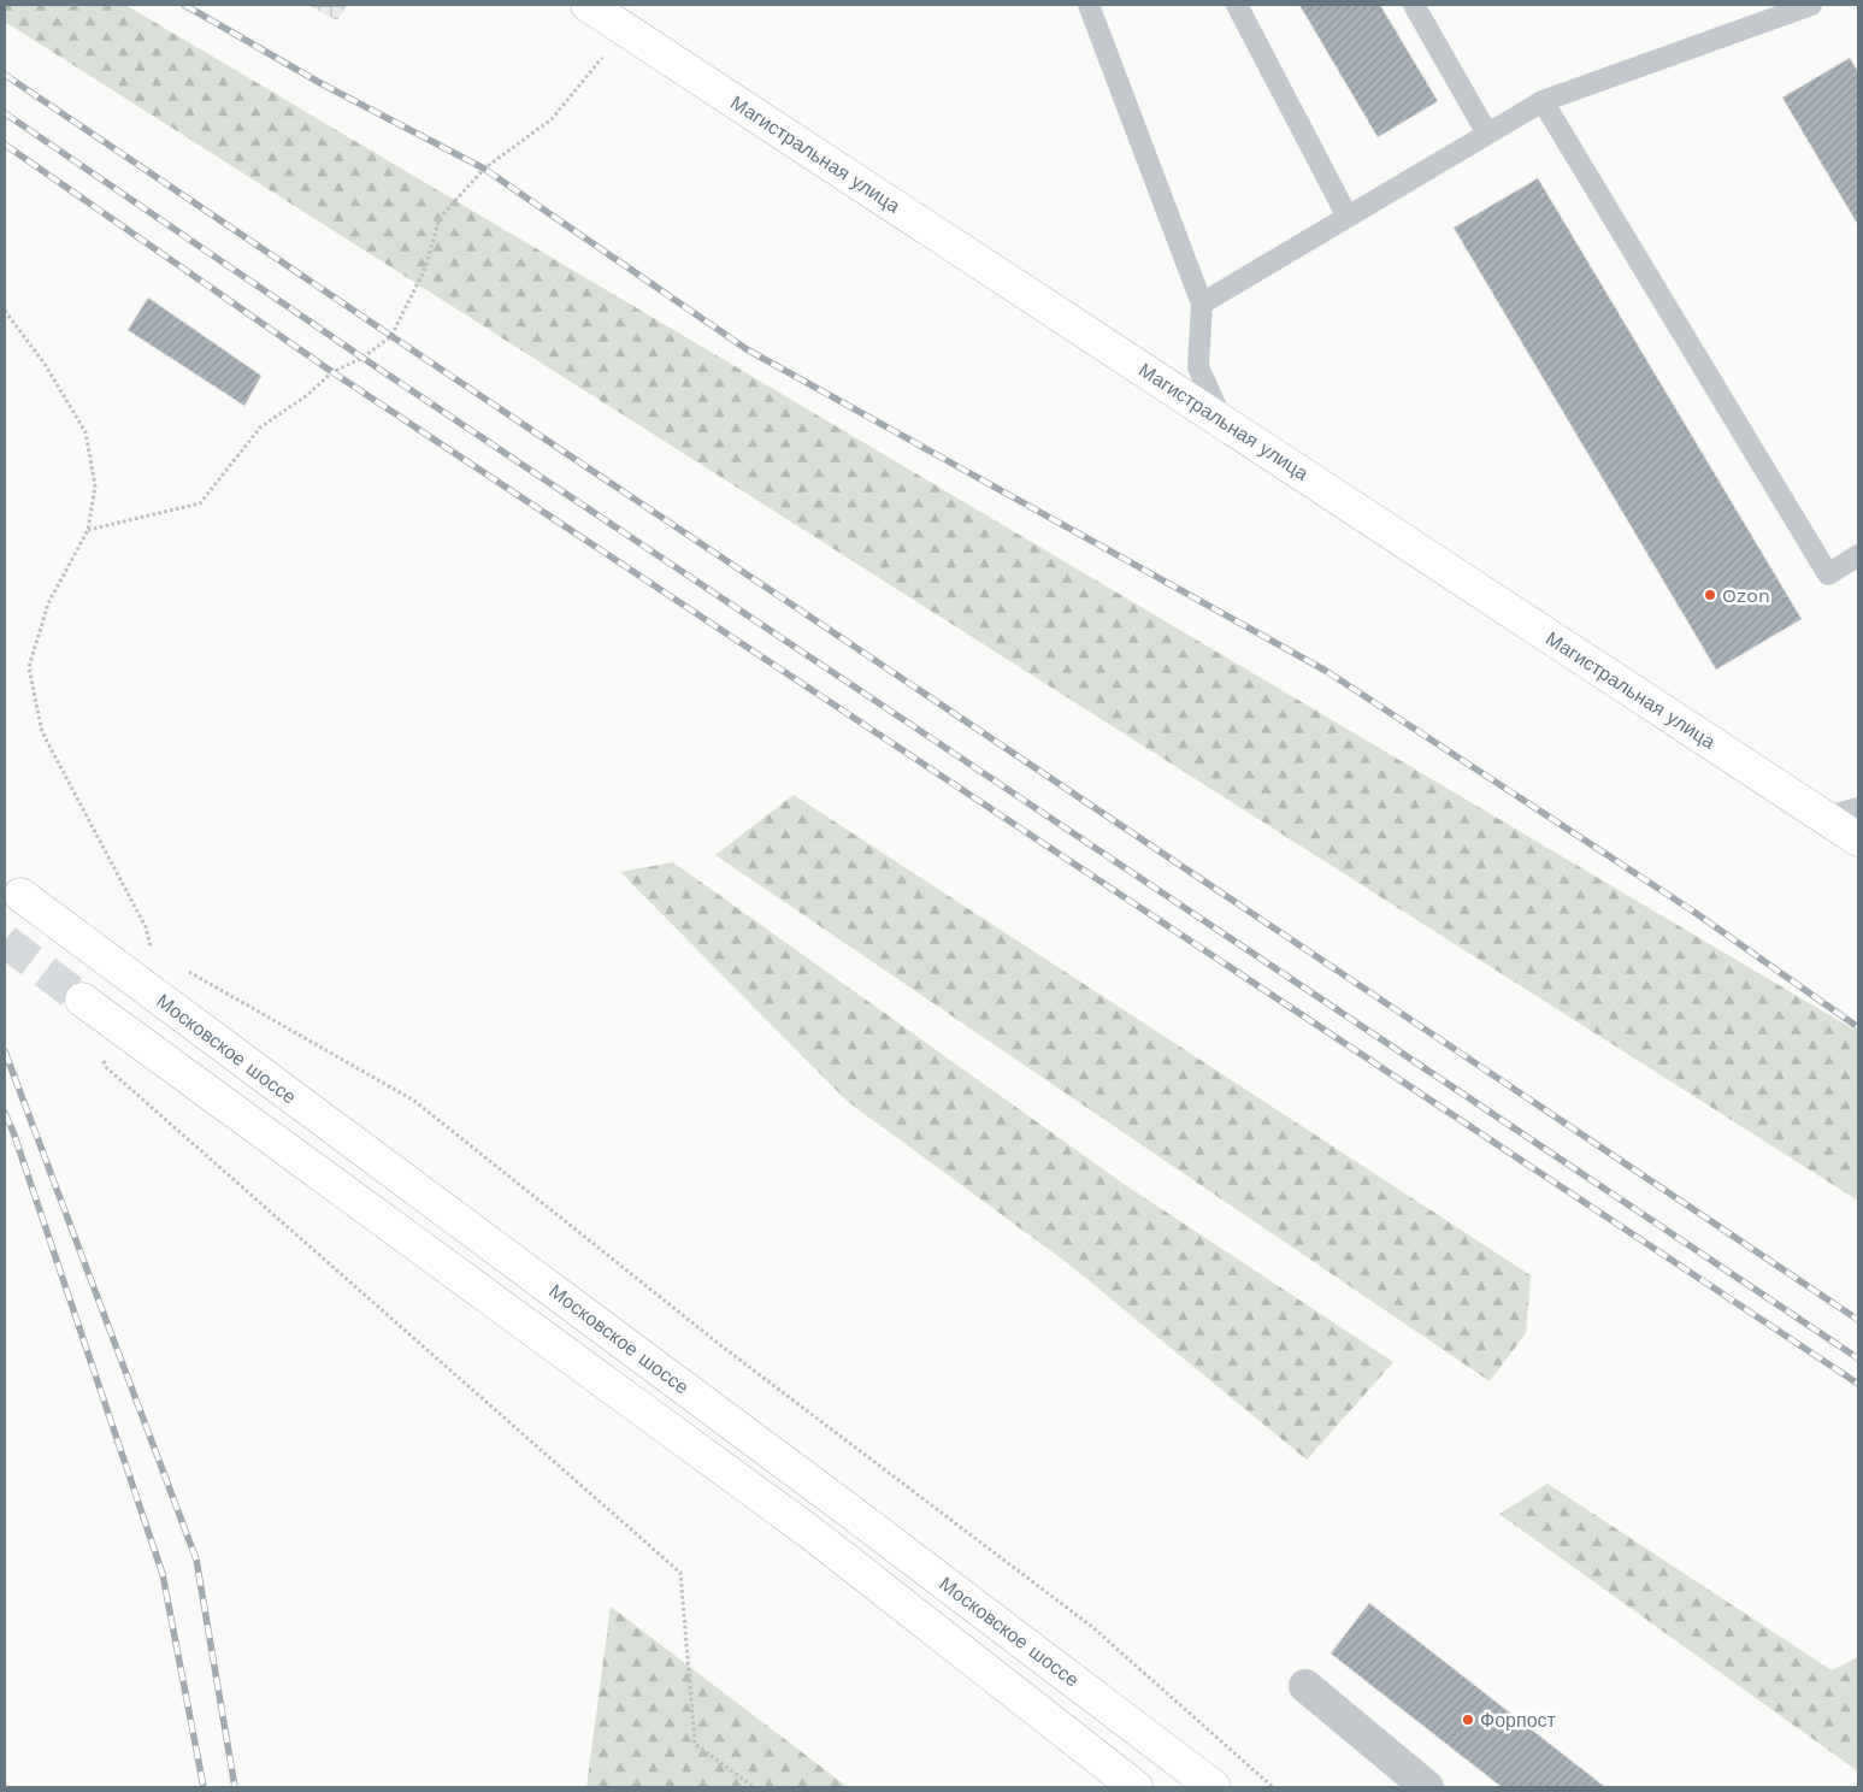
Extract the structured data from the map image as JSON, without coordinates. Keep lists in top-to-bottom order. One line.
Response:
{"streets":{"main road":["Магистральная улица","Московское шоссе"]},"places":["Ozon","Форпост"]}
